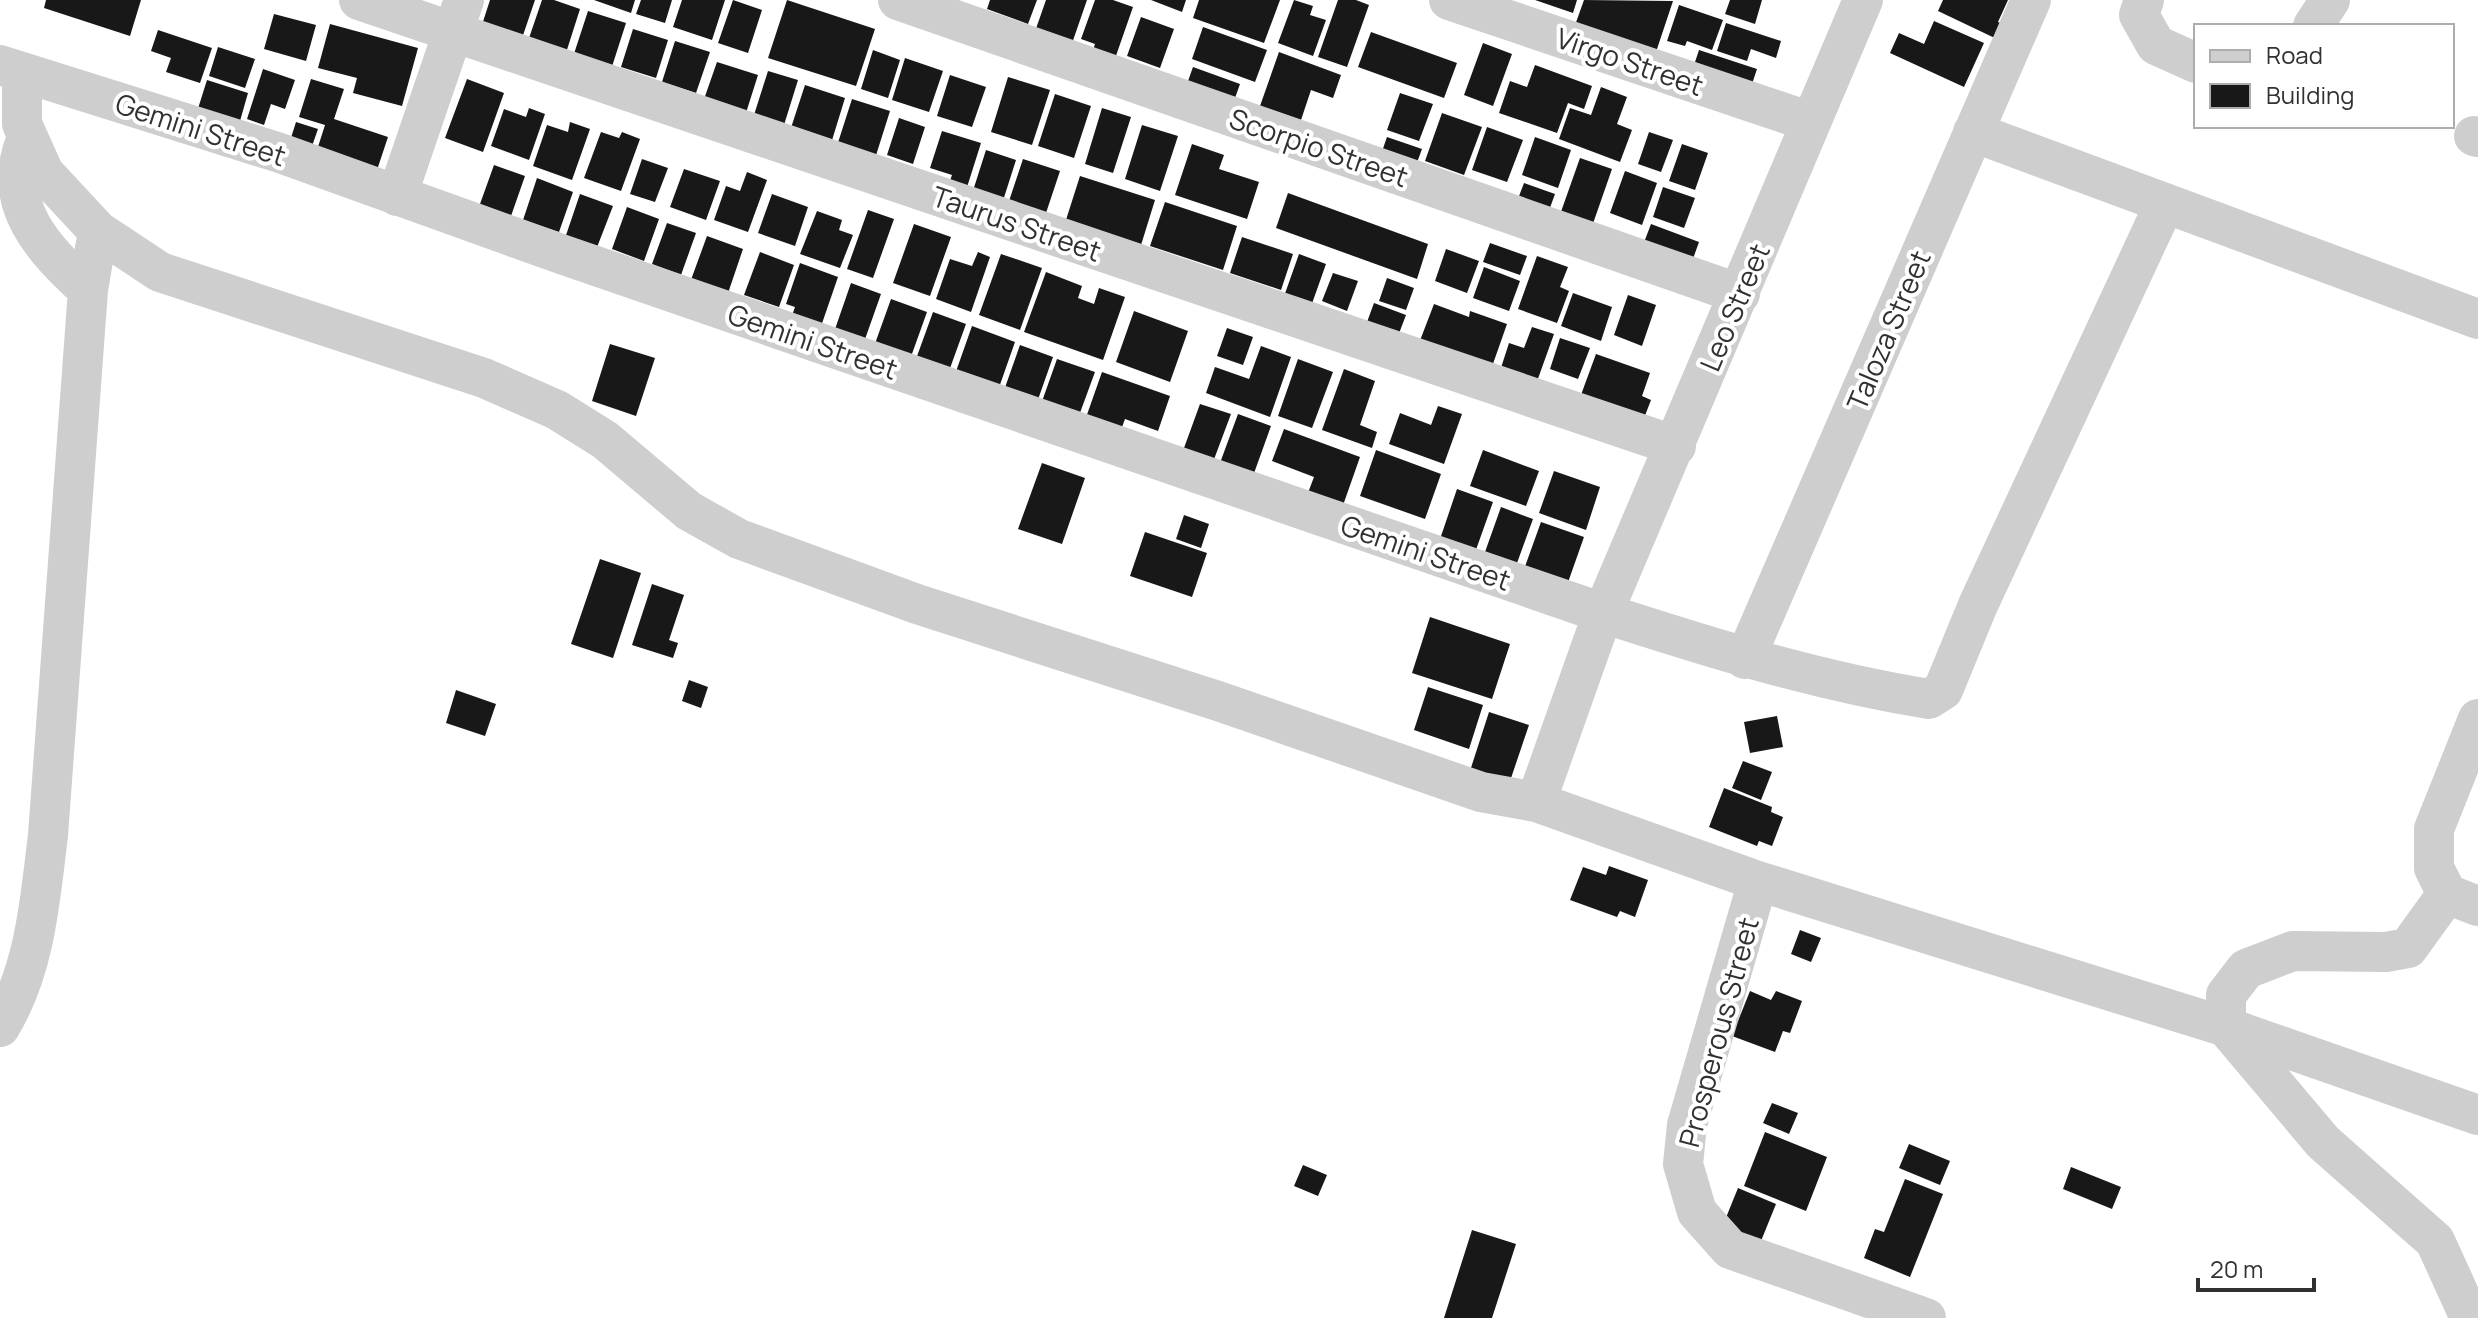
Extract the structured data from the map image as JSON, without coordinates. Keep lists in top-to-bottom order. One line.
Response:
{"streets":{"street":["Virgo Street","Gemini Street","Scorpio Street","Taurus Street","Leo Street","Taloza Street","Prosperous Street"]},"crossings":[["Virgo Street","Leo Street"],["Gemini Street","Leo Street"],["Gemini Street","Taloza Street"],["Scorpio Street","Leo Street"],["Taurus Street","Leo Street"]],"legend":["Road","Building"],"scale_bar":"20 m"}
